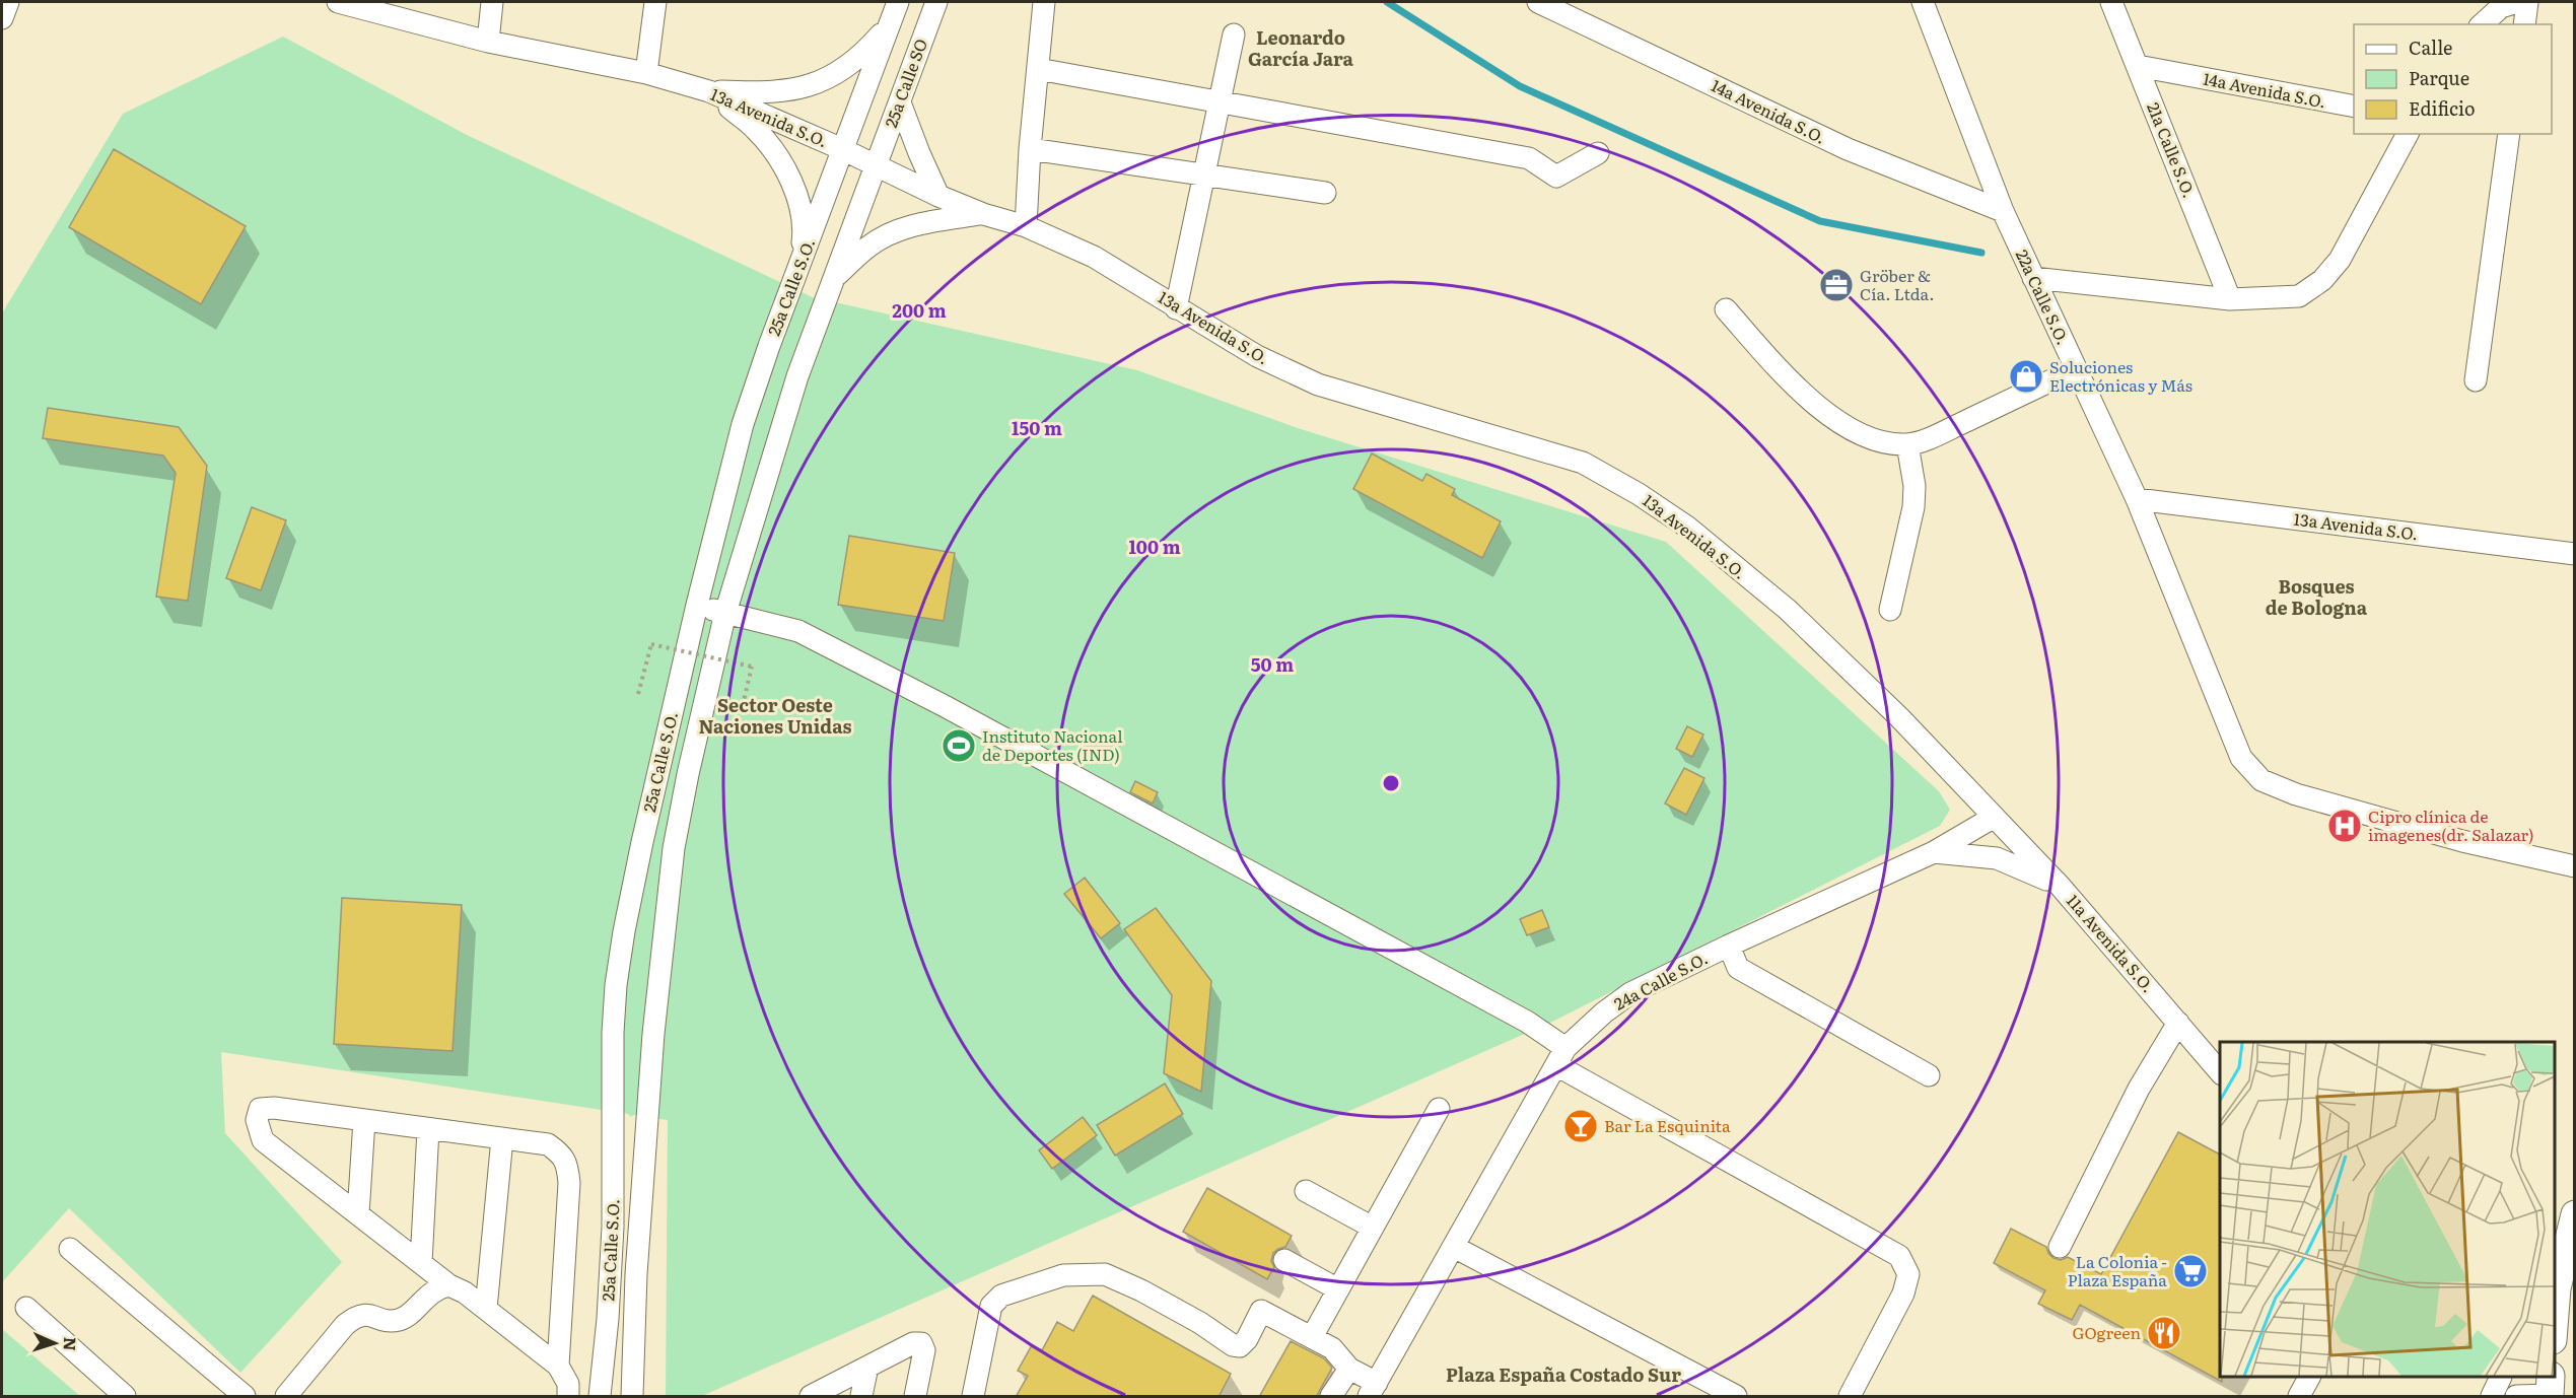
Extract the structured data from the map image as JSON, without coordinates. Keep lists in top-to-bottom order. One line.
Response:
{"streets":{"street":["25a Calle SO","14a Avenida S.O.","13a Avenida S.O.","21a Calle S.O.","25a Calle S.O.","22a Calle S.O.","11a Avenida S.O.","24a Calle S.O."]},"crossings":[["25a Calle SO","13a Avenida S.O."],["25a Calle SO","25a Calle S.O."],["14a Avenida S.O.","21a Calle S.O."],["14a Avenida S.O.","22a Calle S.O."],["13a Avenida S.O.","25a Calle S.O."],["13a Avenida S.O.","22a Calle S.O."],["13a Avenida S.O.","11a Avenida S.O."],["13a Avenida S.O.","24a Calle S.O."],["11a Avenida S.O.","24a Calle S.O."]],"districts":["Leonardo García Jara","Bosques de Bologna","Sector Oeste Naciones Unidas","Plaza España Costado Sur"],"places":{"office":["Gröber & Cía. Ltda."],"shop":["Soluciones Electrónicas y Más"],"sports":["Instituto Nacional de Deportes (IND)"],"hospital":["Cipro clínica de imagenes(dr. Salazar)"],"bar":["Bar La Esquinita"],"supermarket":["La Colonia - Plaza España"],"restaurant":["GOgreen"]},"legend":["Calle","Parque","Edificio"],"north":"right","rings":["200 m","150 m","100 m","50 m"]}
